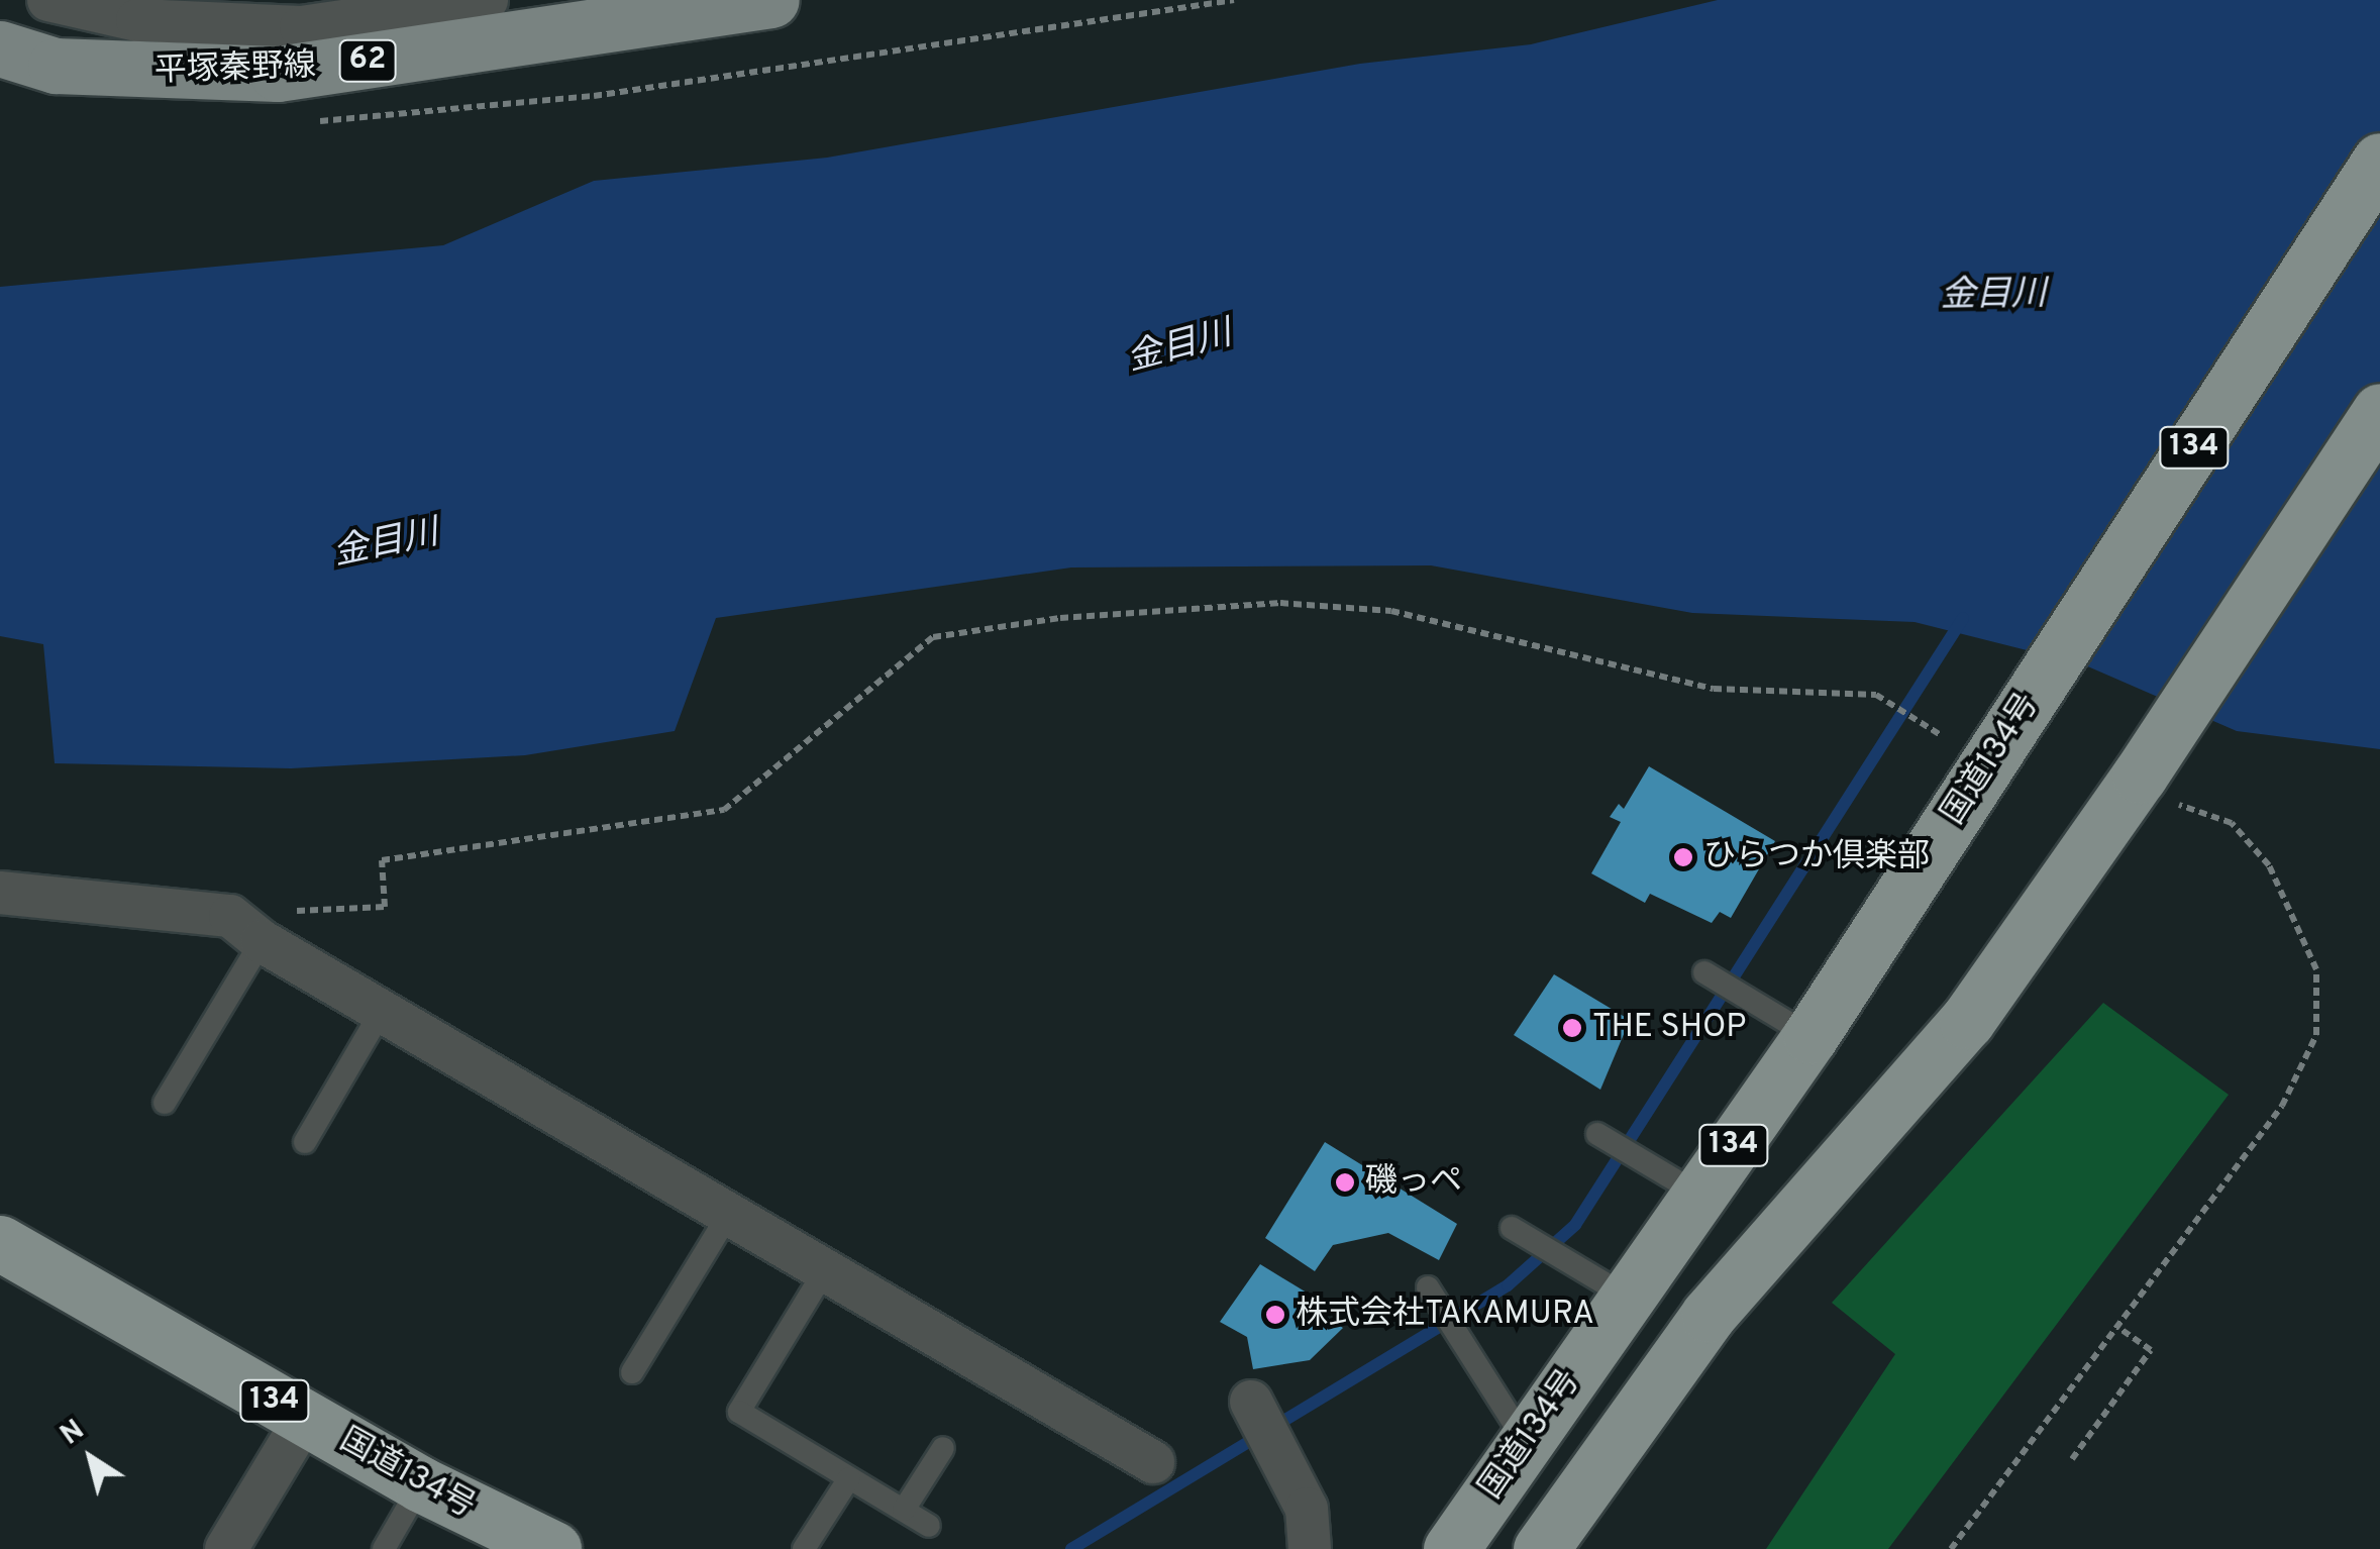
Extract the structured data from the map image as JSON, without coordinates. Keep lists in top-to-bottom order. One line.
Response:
{"streets":{"highway":["134","国道134号"],"main road":["62","平塚秦野線"]},"water":["金目川"],"places":["ひらつか倶楽部","THE SHOP","磯っペ","株式会社TAKAMURA"],"north":"top left"}
